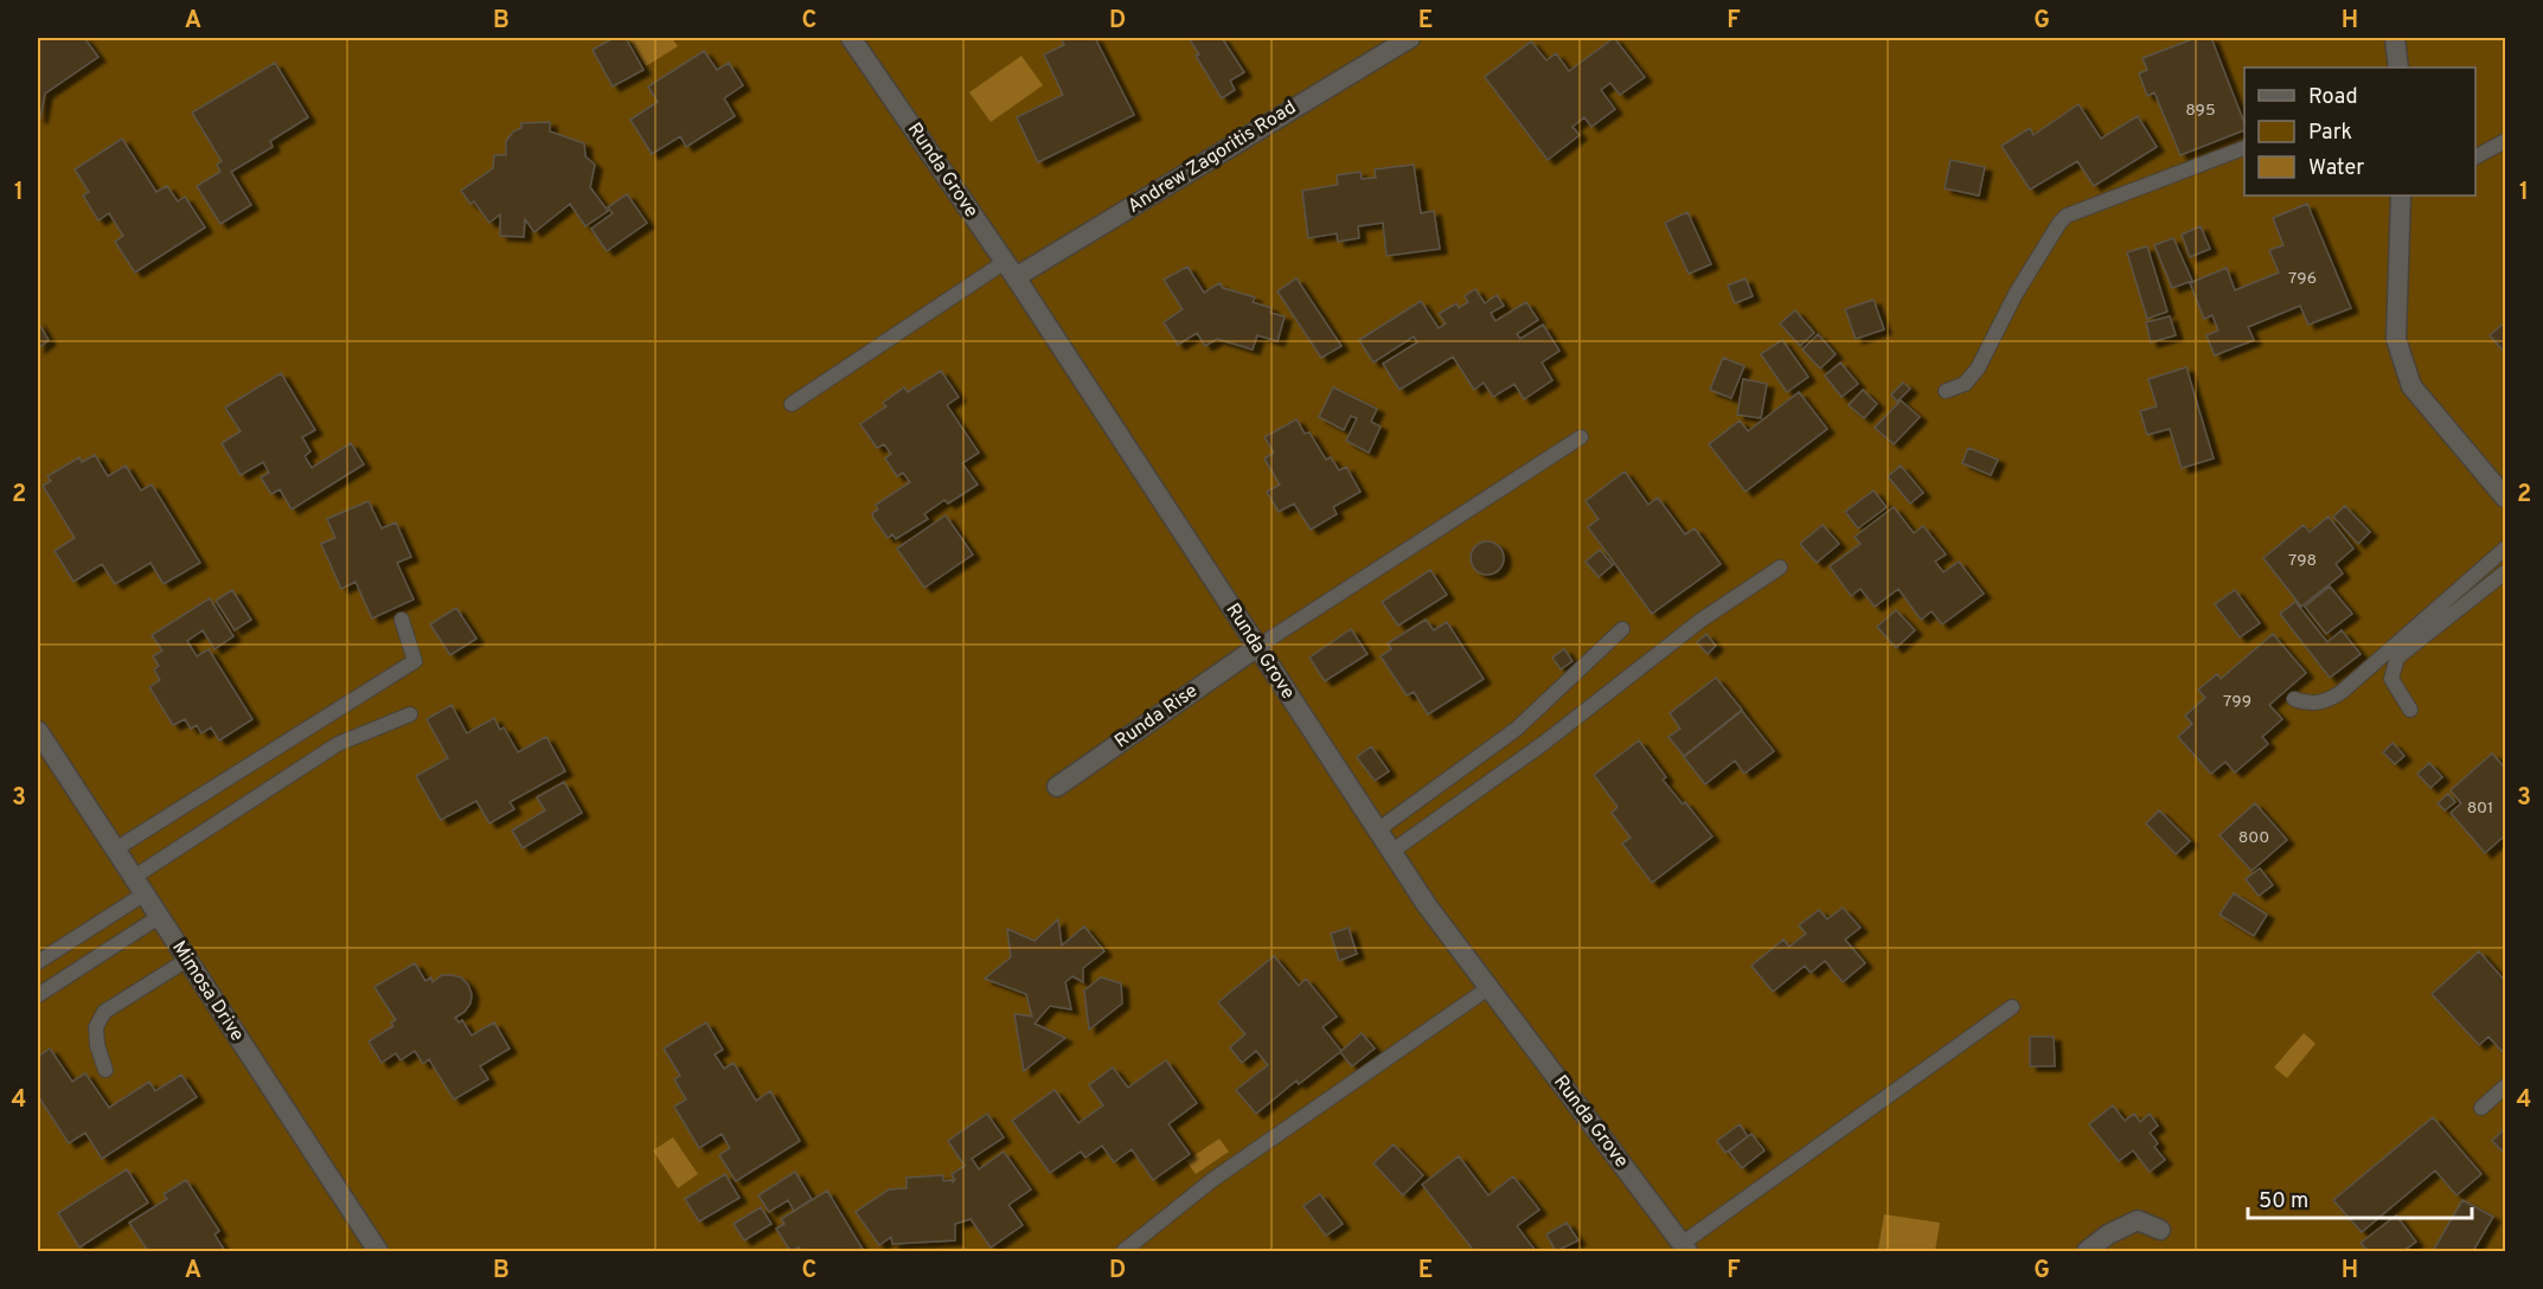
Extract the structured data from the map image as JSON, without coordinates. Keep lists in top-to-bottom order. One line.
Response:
{"streets":{"street":["Andrew Zagoritis Road","Runda Grove","Runda Rise","Mimosa Drive"]},"crossings":[["Andrew Zagoritis Road","Runda Grove"],["Runda Grove","Runda Rise"]],"house_numbers":["895","796","798","799","801","800"],"legend":["Road","Park","Water"],"scale_bar":"50 m","grid":{"columns":["A","B","C","D","E","F","G","H"],"rows":["1","2","3","4"]}}
